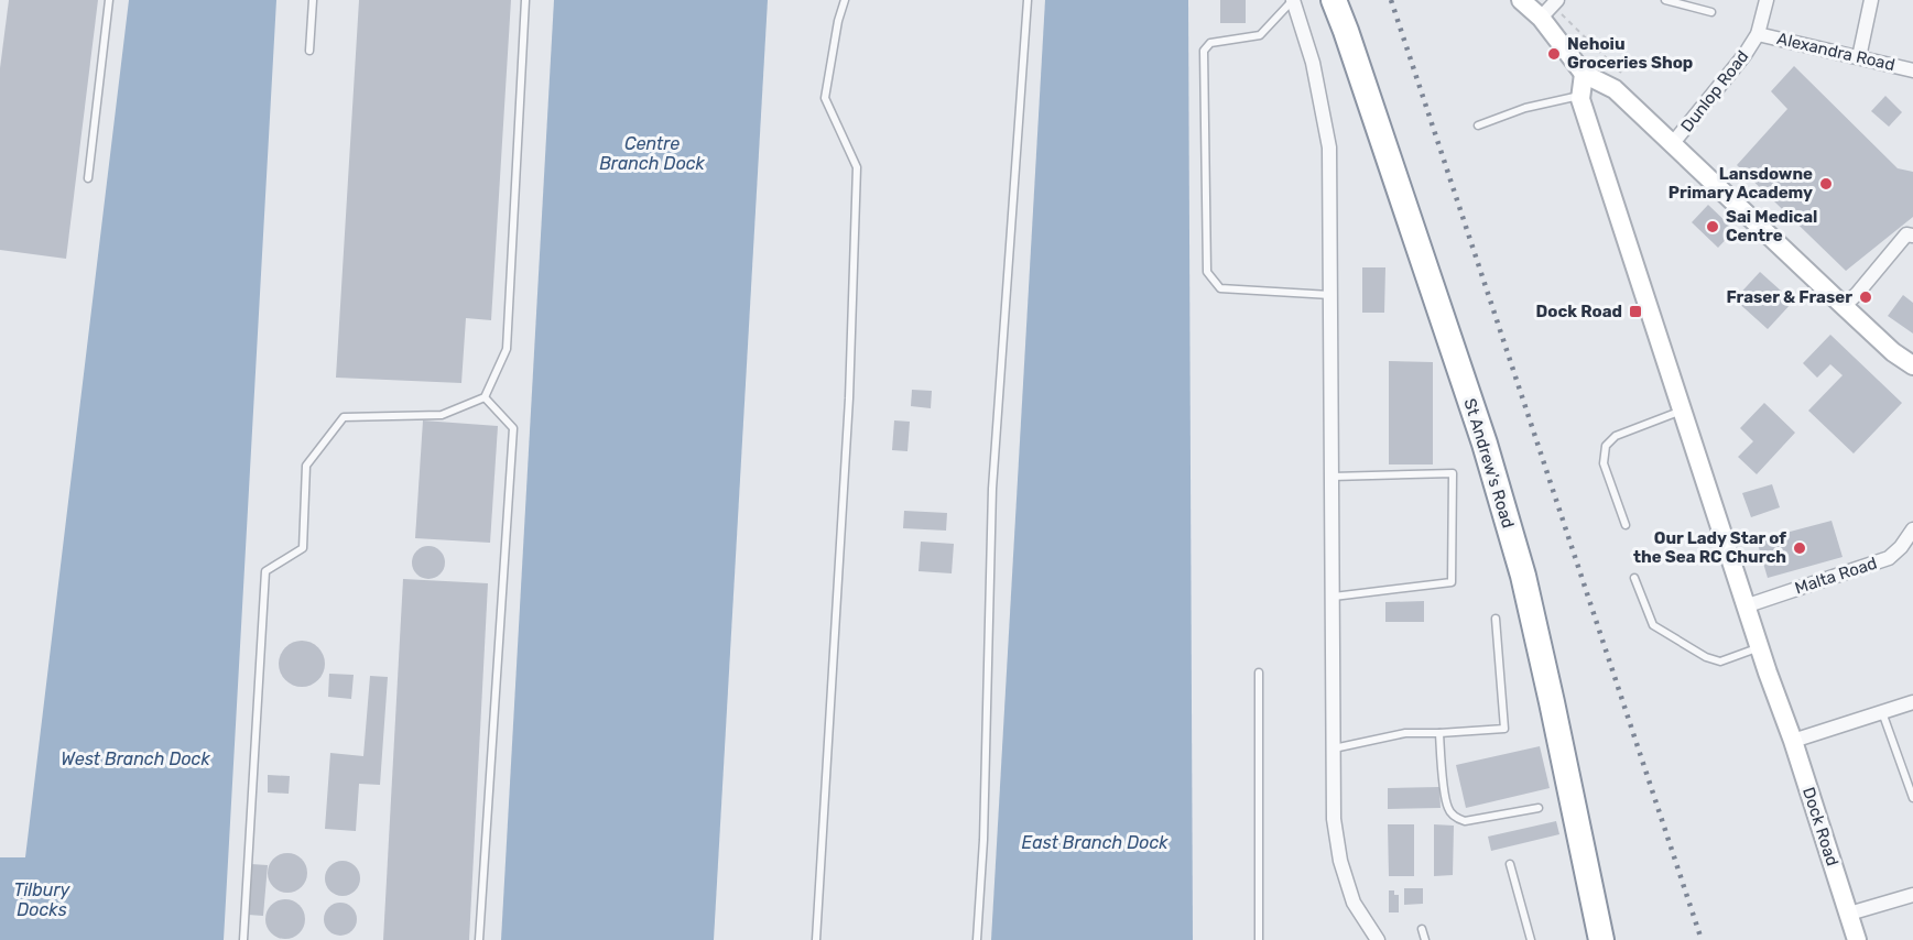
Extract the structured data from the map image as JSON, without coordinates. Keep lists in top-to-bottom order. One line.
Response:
{"streets":{"highway":["St Andrew's Road"],"street":["Alexandra Road","Dunlop Road","Malta Road","Dock Road"]},"crossings":[["Alexandra Road","Dunlop Road"],["Malta Road","Dock Road"]],"water":["Centre Branch Dock","West Branch Dock","East Branch Dock","Tilbury Docks"],"places":{"other":["Nehoiu Groceries Shop","Lansdowne Primary Academy","Sai Medical Centre","Fraser & Fraser","Our Lady Star of the Sea RC Church"],"transit":["Dock Road"]}}
